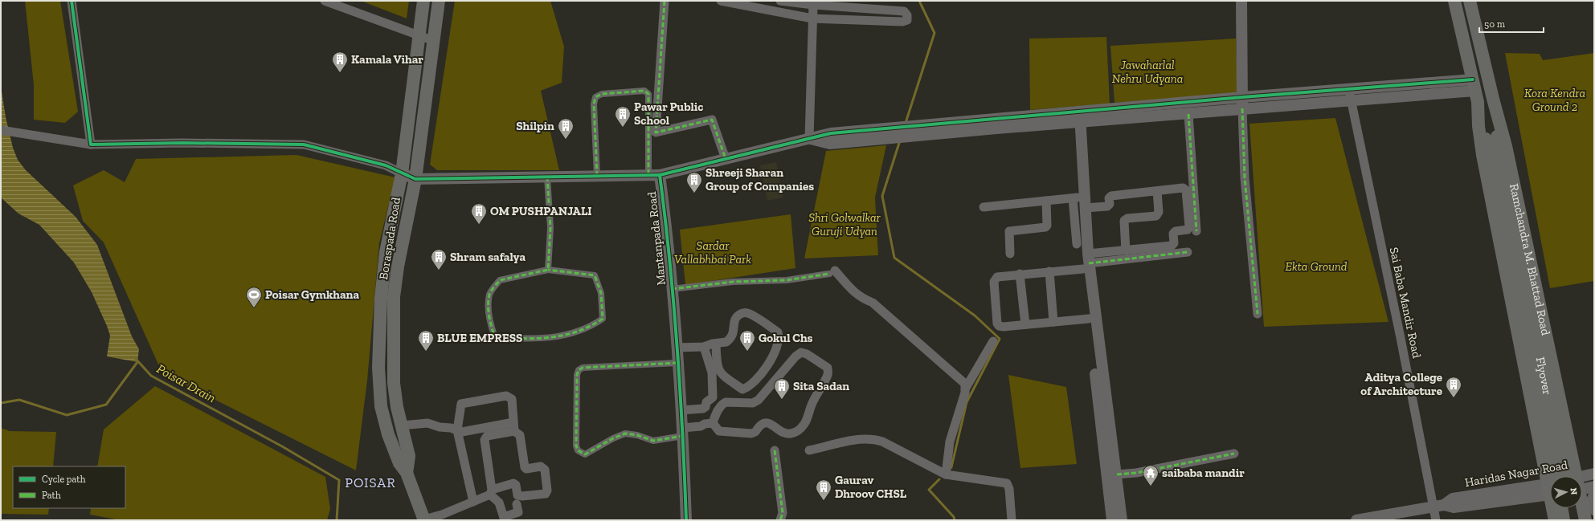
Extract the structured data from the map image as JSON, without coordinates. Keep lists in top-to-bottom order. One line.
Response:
{"streets":{"main road":["Boraspada Road","Ramchandra M. Bhattad Road","Flyover"],"street":["Mantanpada Road","Sai Baba Mandir Road","Haridas Nagar Road"]},"crossings":[["Boraspada Road","Mantanpada Road"],["Ramchandra M. Bhattad Road","Flyover"],["Sai Baba Mandir Road","Haridas Nagar Road"]],"districts":["POISAR"],"water":["Poisar Drain"],"parks":["Jawaharlal Nehru Udyana","Kora Kendra Ground 2","Shri Golwalkar Guruji Udyan","Sardar Vallabhbai Park","Ekta Ground"],"places":{"building":["Kamala Vihar","Pawar Public School","Shilpin","Shreeji Sharan Group of Companies","OM PUSHPANJALI","Shram safalya","BLUE EMPRESS","Gokul Chs","Aditya College of Architecture","Sita Sadan","Gaurav Dhroov CHSL"],"sports":["Poisar Gymkhana"],"temple":["saibaba mandir"]},"legend":["Cycle path","Path"],"scale_bar":"50 m","north":"right"}
